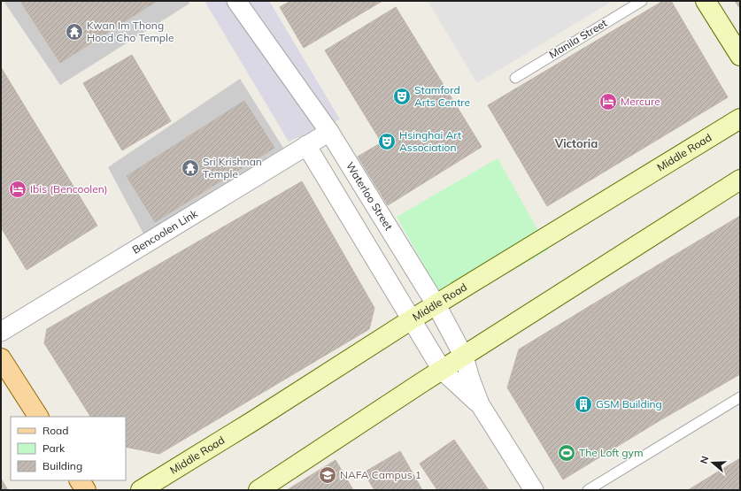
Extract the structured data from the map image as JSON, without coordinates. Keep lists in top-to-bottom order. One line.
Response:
{"streets":{"main road":["Middle Road"],"street":["Waterloo Street","Bencoolen Link"],"lane":["Manila Street"]},"crossings":[["Middle Road","Waterloo Street"],["Waterloo Street","Bencoolen Link"]],"districts":["Victoria"],"places":{"temple":["Kwan Im Thong Hood Cho Temple","Sri Krishnan Temple"],"theatre":["Stamford Arts Centre","Hsinghai Art Association"],"hotel":["Mercure","Ibis (Bencoolen)"],"building":["GSM Building"],"sports":["The Loft gym"],"school or university":["NAFA Campus 1"]},"legend":["Road","Park","Building"],"north":"left"}
